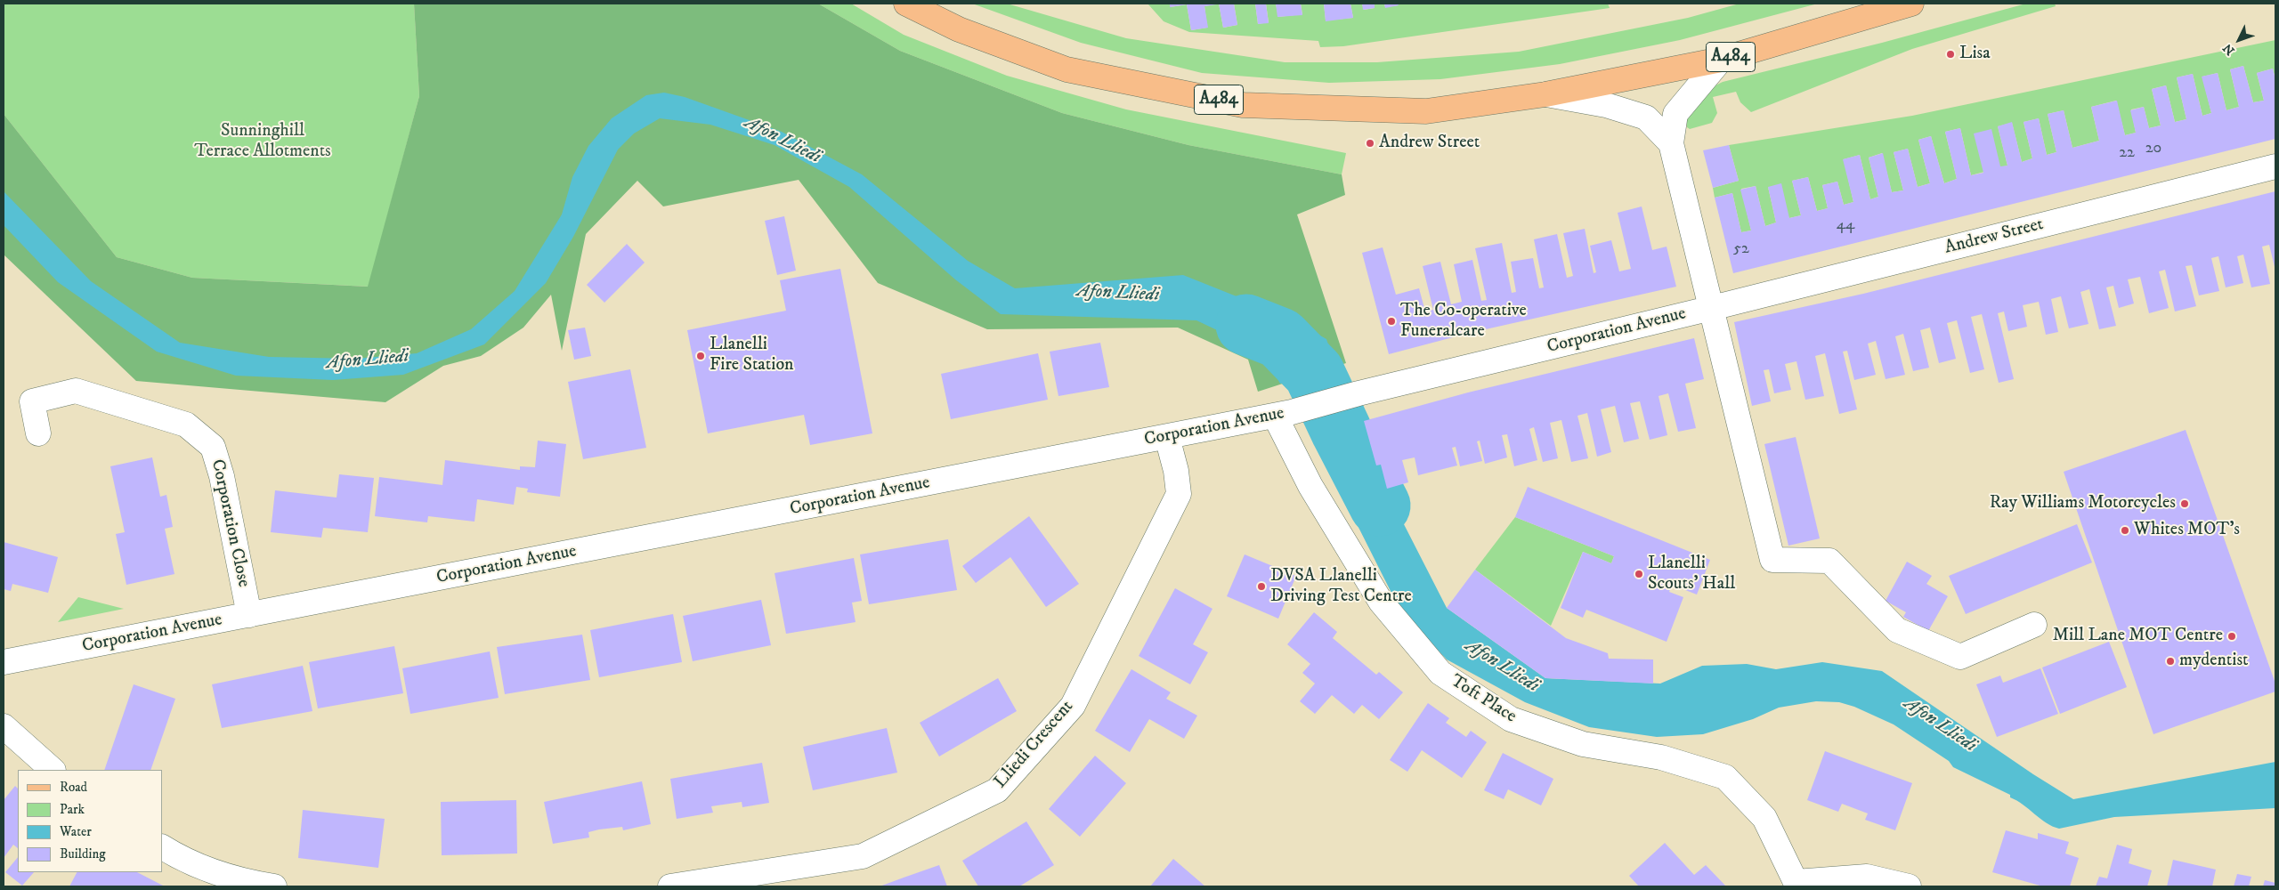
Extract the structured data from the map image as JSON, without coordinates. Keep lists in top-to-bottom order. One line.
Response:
{"streets":{"main road":["A484"],"street":["Andrew Street","Corporation Avenue","Corporation Close","Toft Place","Lliedi Crescent"]},"crossings":[["Andrew Street","Corporation Avenue"],["Corporation Avenue","Corporation Close"],["Corporation Avenue","Toft Place"],["Corporation Avenue","Lliedi Crescent"]],"water":["Afon Lliedi"],"parks":["Sunninghill Terrace Allotments"],"places":["Lisa","Andrew Street","The Co-operative Funeralcare","Llanelli Fire Station","Ray Williams Motorcycles","Whites MOT's","Llanelli Scouts' Hall","DVSA Llanelli Driving Test Centre","Mill Lane MOT Centre","mydentist"],"house_numbers":["20","22","44","52"],"legend":["Road","Park","Water","Building"],"north":"bottom left"}
